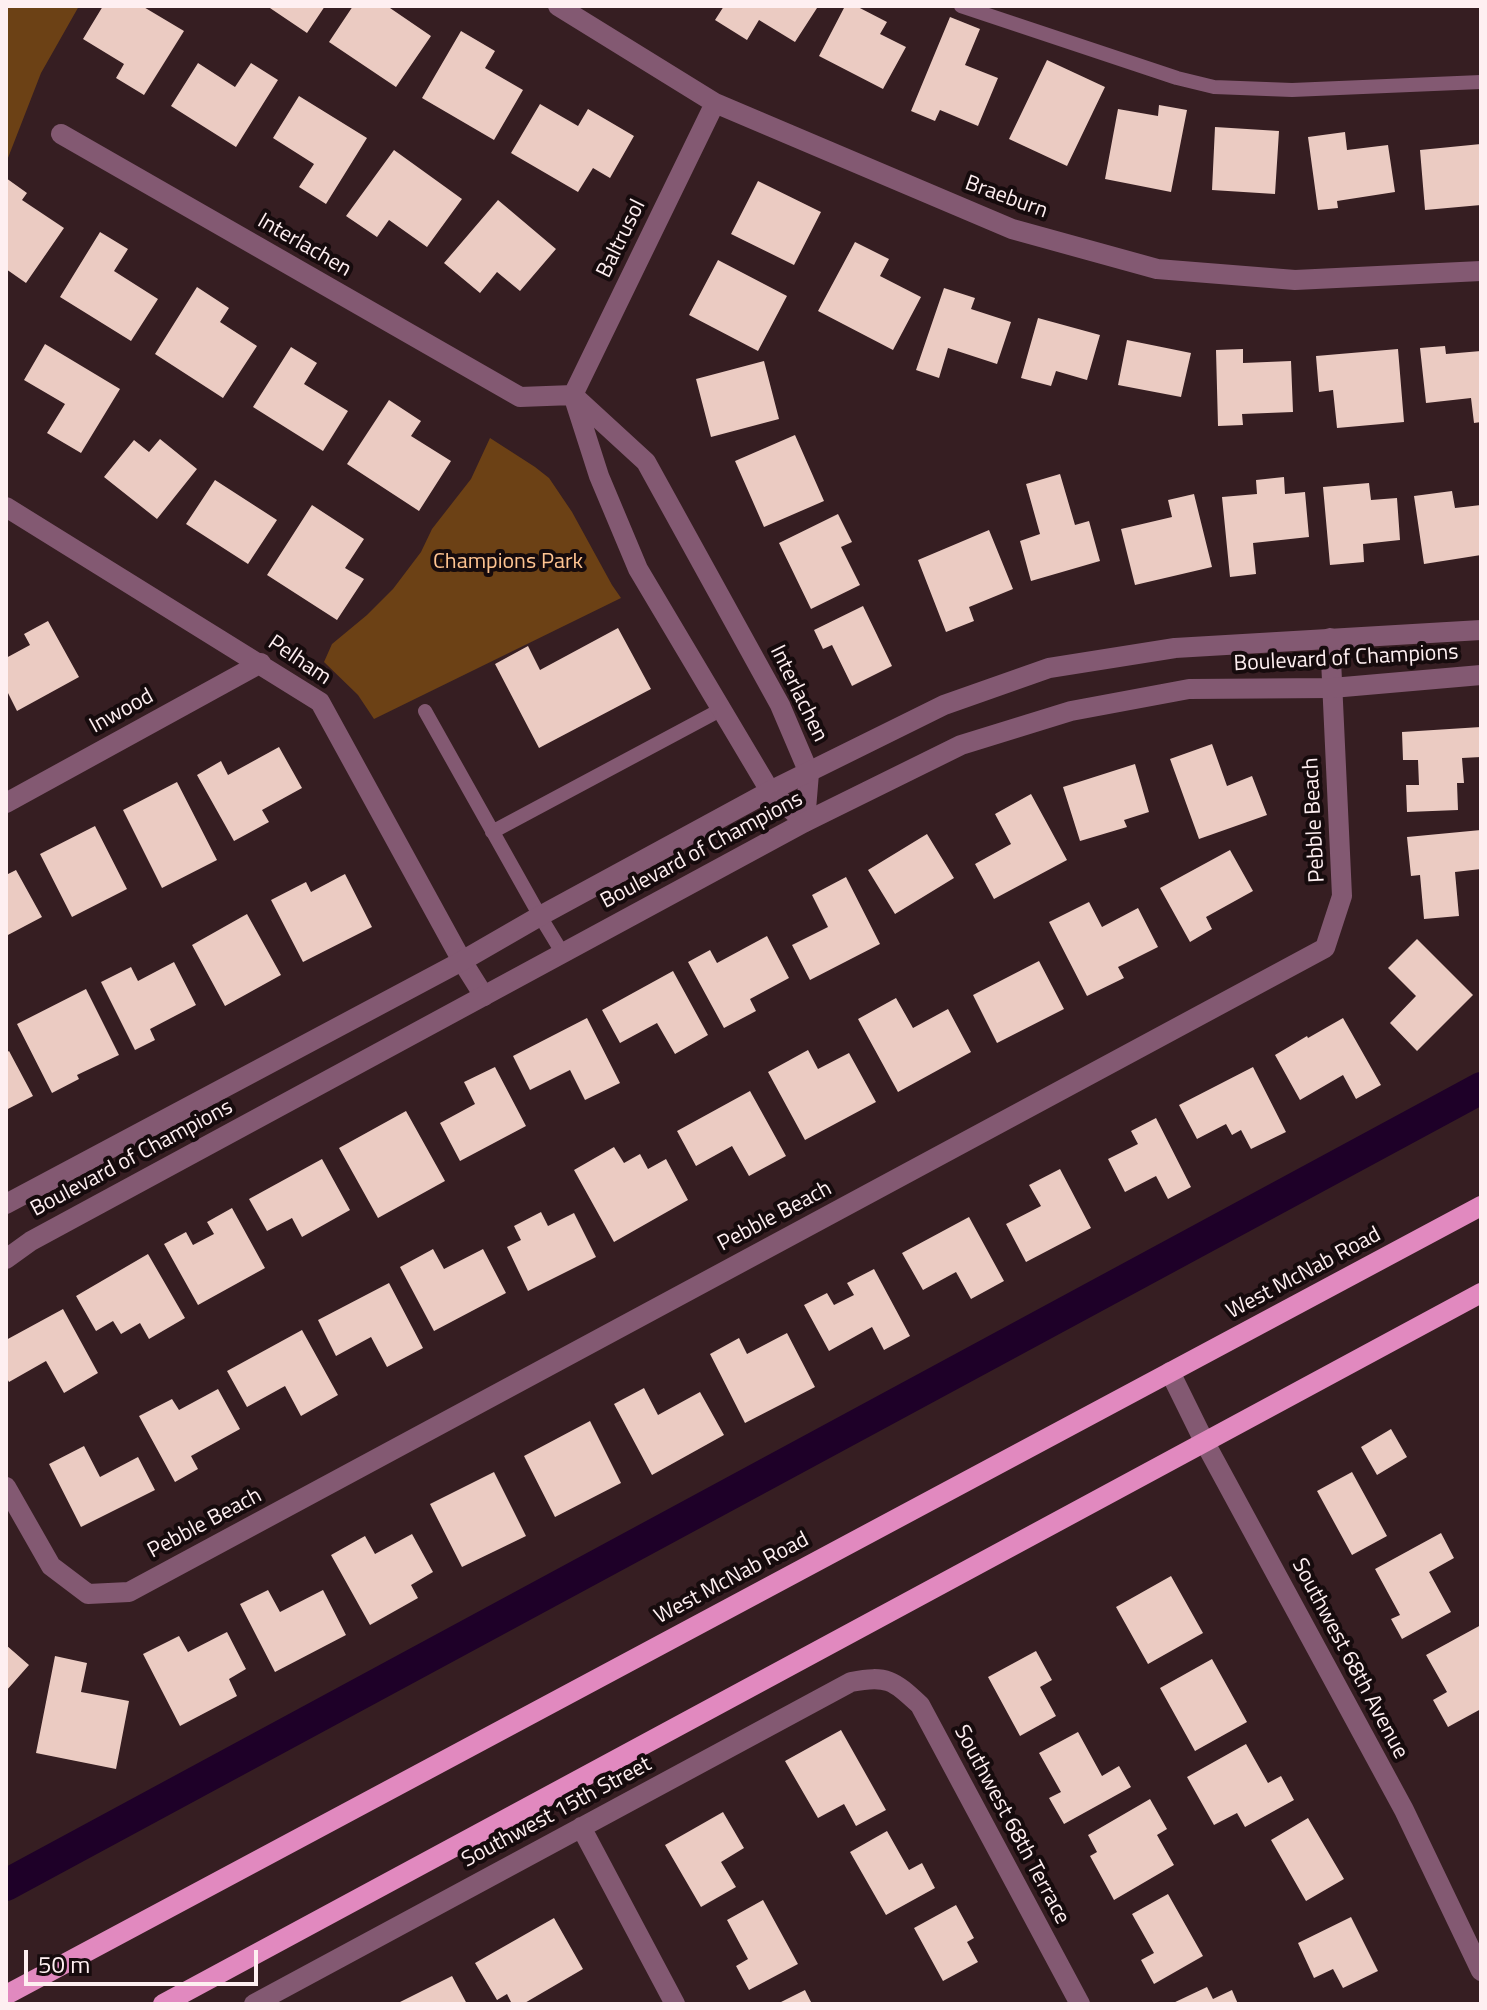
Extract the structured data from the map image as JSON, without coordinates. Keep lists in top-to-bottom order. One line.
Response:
{"streets":{"main road":["West McNab Road"],"street":["Braeburn","Baltrusol","Interlachen","Boulevard of Champions","Pelham","Inwood","Pebble Beach","Southwest 68th Avenue","Southwest 15th Street","Southwest 68th Terrace"]},"crossings":[["Braeburn","Baltrusol"],["Baltrusol","Interlachen"],["Interlachen","Boulevard of Champions"],["Boulevard of Champions","Pelham"],["Boulevard of Champions","Pebble Beach"],["Pelham","Inwood"],["West McNab Road","Southwest 68th Avenue"],["Southwest 15th Street","Southwest 68th Terrace"]],"parks":["Champions Park"],"scale_bar":"50 m"}
